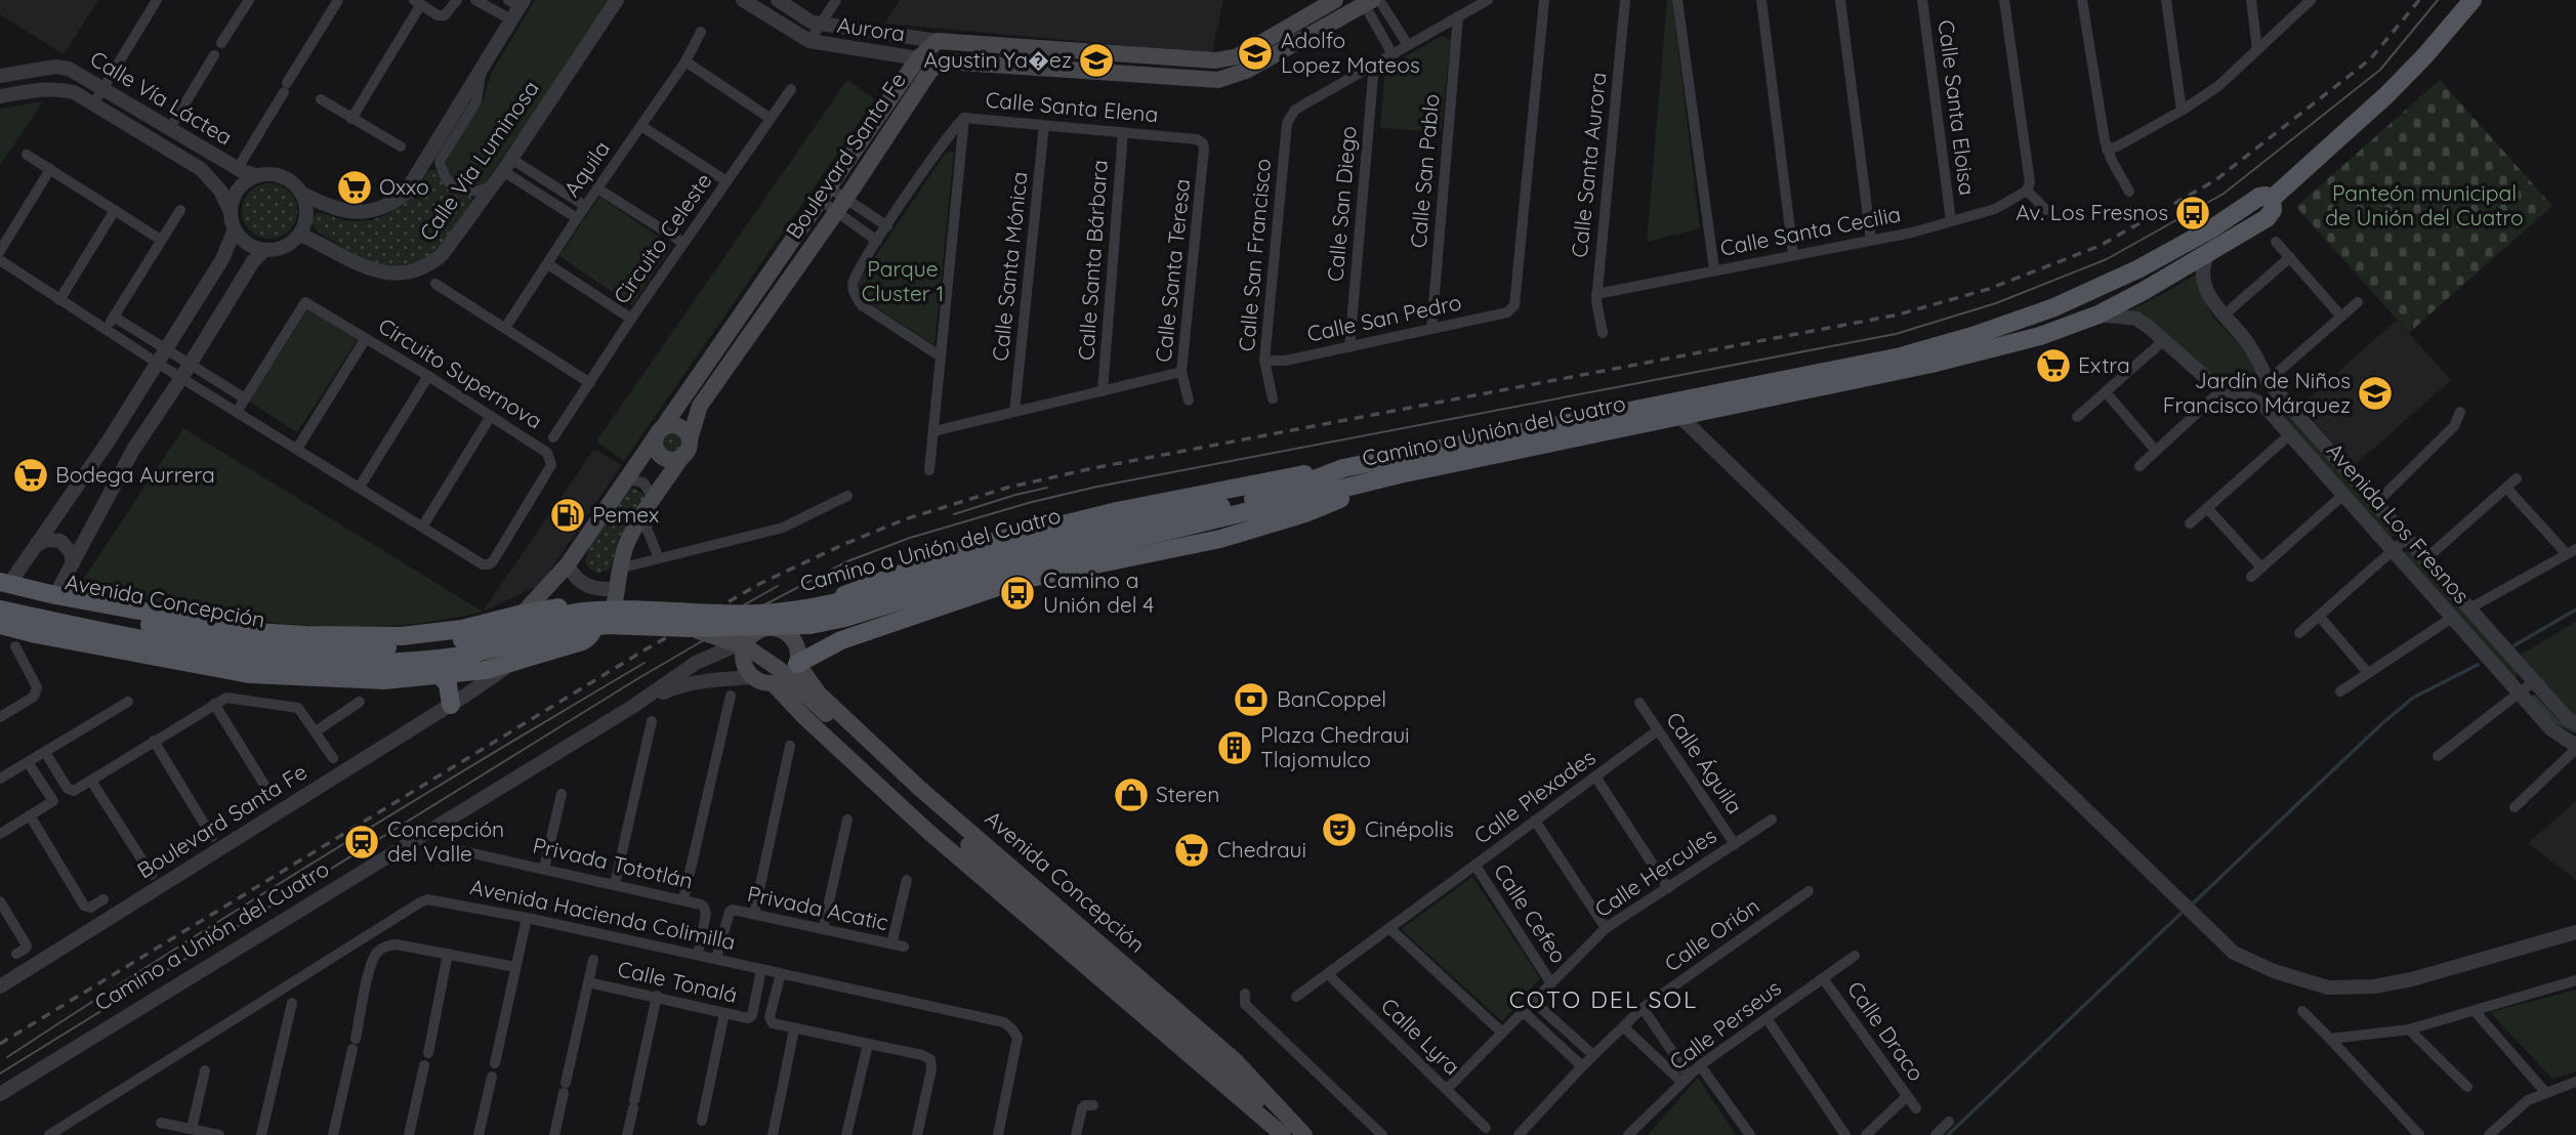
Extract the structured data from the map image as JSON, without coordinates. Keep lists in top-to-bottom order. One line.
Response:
{"streets":{"main road":["Boulevard Santa Fe","Camino a Unión del Cuatro","Avenida Concepción"],"street":["Aurora","Calle Vía Láctea","Calle Santa Elena","Calle Santa Eloisa","Calle Vía Luminosa","Calle Santa Aurora","Aquila","Calle San Pablo","Calle San Diego","Calle Santa Cecilia","Circuito Celeste","Calle San Francisco","Calle Santa Bárbara","Calle Santa Mónica","Calle Santa Teresa","Calle San Pedro","Circuito Supernova","Avenida Los Fresnos","Calle Águila","Calle Plexades","Privada Tototlán","Calle Hercules","Privada Acatic","Calle Cefeo","Avenida Hacienda Colimilla","Calle Orión","Calle Tonalá","Calle Perseus","Calle Draco","Calle Lyra"]},"crossings":[["Aurora","Boulevard Santa Fe"],["Calle Vía Láctea","Calle Vía Luminosa"],["Calle Santa Elena","Calle Santa Bárbara"],["Calle Santa Elena","Calle Santa Mónica"],["Calle Santa Elena","Calle Santa Teresa"],["Calle Santa Eloisa","Calle Santa Cecilia"],["Calle Santa Aurora","Calle Santa Cecilia"],["Calle San Pablo","Calle San Pedro"],["Calle San Diego","Calle San Francisco"],["Calle San Diego","Calle San Pedro"],["Calle San Francisco","Calle San Pedro"],["Camino a Unión del Cuatro","Avenida Los Fresnos"],["Camino a Unión del Cuatro","Avenida Concepción"],["Calle Águila","Calle Plexades"],["Calle Águila","Calle Hercules"],["Calle Plexades","Calle Cefeo"],["Calle Plexades","Calle Lyra"],["Privada Tototlán","Avenida Hacienda Colimilla"],["Calle Hercules","Calle Cefeo"],["Calle Hercules","Calle Lyra"],["Privada Acatic","Avenida Hacienda Colimilla"],["Avenida Hacienda Colimilla","Calle Tonalá"],["Calle Perseus","Calle Draco"]],"districts":["COTO DEL SOL"],"parks":["Panteón municipal de Unión del Cuatro","Parque Cluster 1"],"places":{"school or university":["Adolfo Lopez Mateos","Agustin Ya�ez","Jardín de Niños Francisco Márquez"],"supermarket":["Oxxo","Extra","Bodega Aurrera","Chedraui"],"bus stop":["Av. Los Fresnos","Camino a Unión del 4"],"fuel station":["Pemex"],"bank":["BanCoppel"],"building":["Plaza Chedraui Tlajomulco"],"shop":["Steren"],"theatre":["Cinépolis"],"station":["Concepción del Valle"]}}
